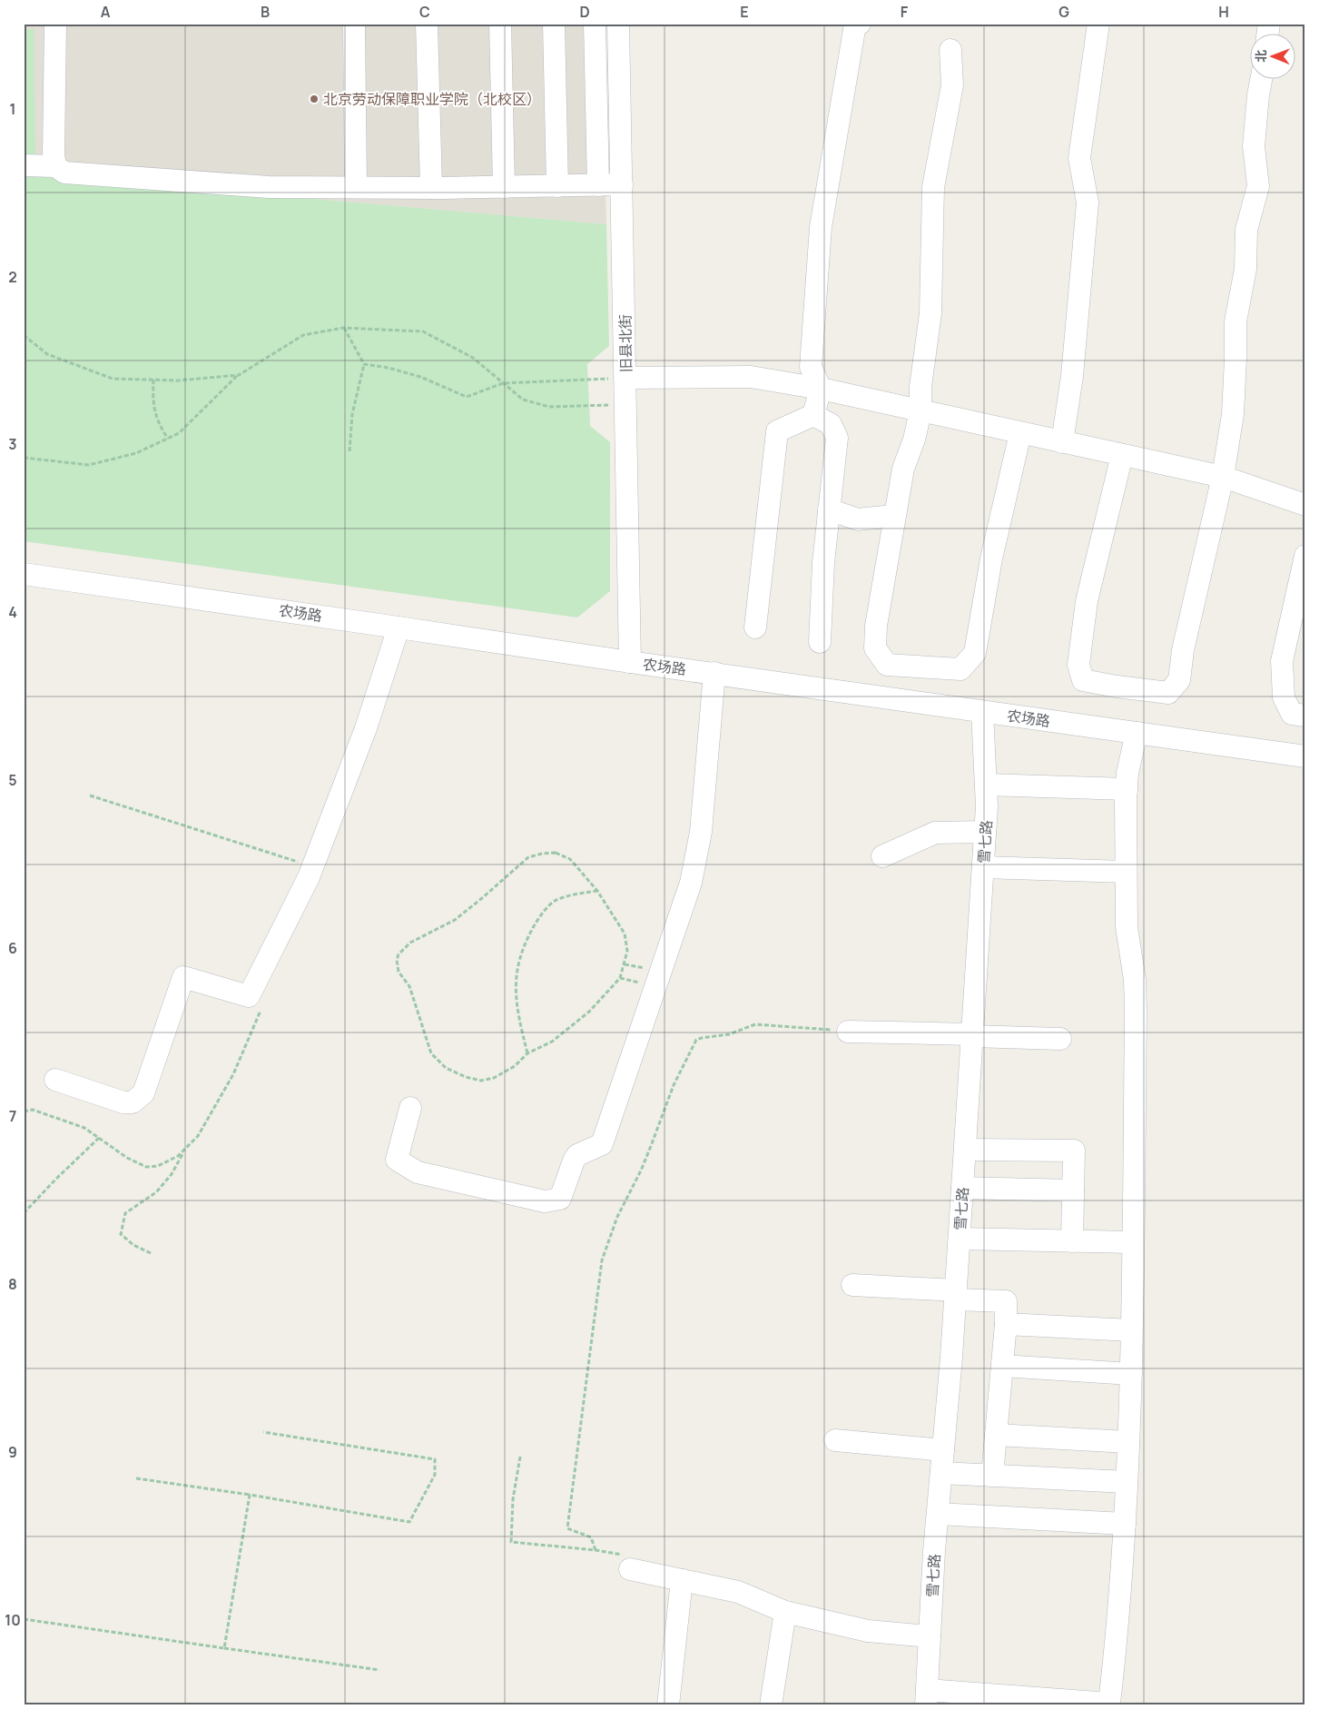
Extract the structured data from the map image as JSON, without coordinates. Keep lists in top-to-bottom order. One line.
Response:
{"streets":{"street":["旧县北街","农场路","雪七路"]},"crossings":[["旧县北街","农场路"],["农场路","雪七路"]],"places":["北京劳动保障职业学院（北校区）"],"north":"left","grid":{"columns":["A","B","C","D","E","F","G","H"],"rows":["1","2","3","4","5","6","7","8","9","10"]}}
